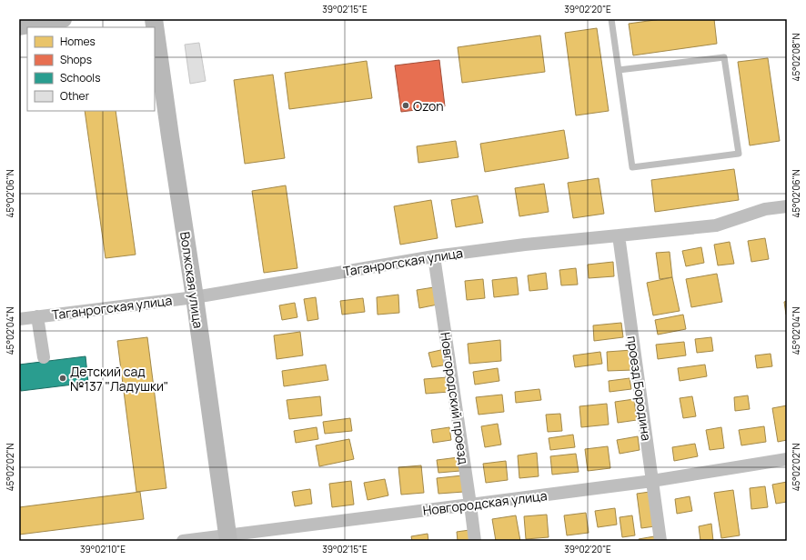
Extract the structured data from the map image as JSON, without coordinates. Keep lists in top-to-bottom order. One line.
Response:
{"streets":{"street":["Таганрогская улица","Волжская улица","проезд Бородина","Новгородский проезд","Новгородская улица"]},"crossings":[["Таганрогская улица","Волжская улица"],["Таганрогская улица","проезд Бородина"],["Таганрогская улица","Новгородский проезд"],["Волжская улица","Новгородская улица"],["проезд Бородина","Новгородская улица"],["Новгородский проезд","Новгородская улица"]],"places":["Ozon","Детский сад №137 \"Ладушки\""],"legend":["Homes","Shops","Schools","Other"],"coordinates":["39°02'15\"E","39°02'20\"E","45°02'08\"N","45°02'06\"N","45°02'04\"N","45°02'02\"N","39°02'10\"E"]}
